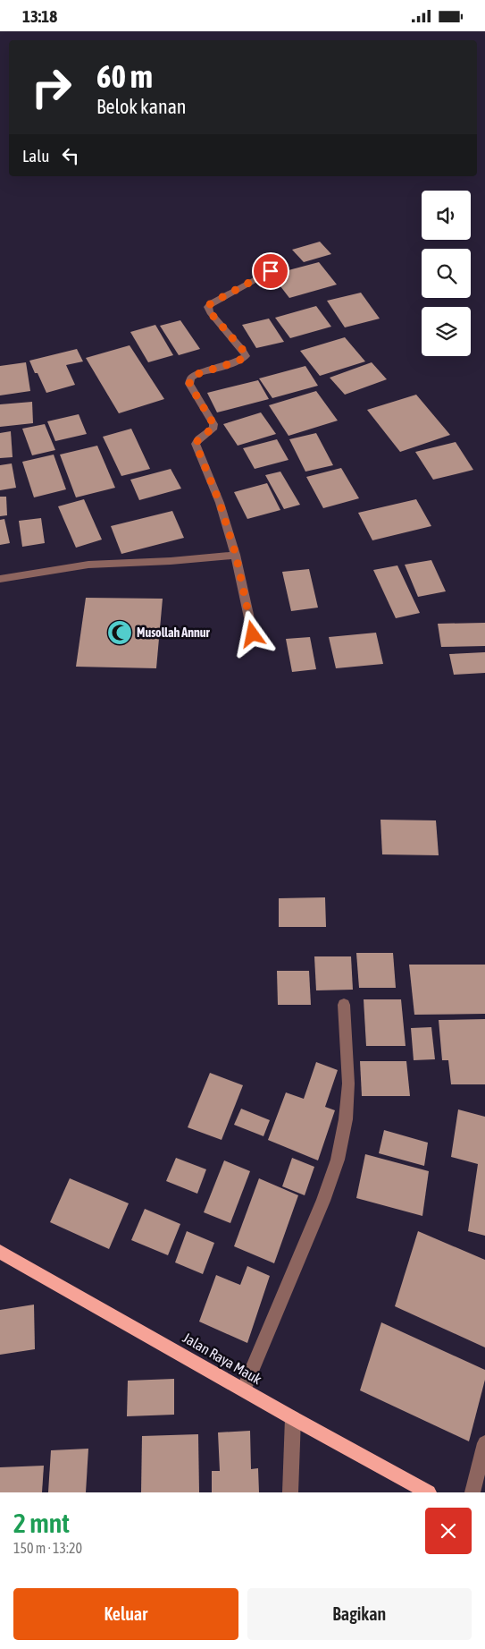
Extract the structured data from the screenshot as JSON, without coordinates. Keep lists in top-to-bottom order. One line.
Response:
{"streets":{"main road":["Jalan Raya Mauk"]},"places":{"mosque":["Musollah Annur"]},"page":{"status":"13:18","turn":["60 m","Belok kanan"],"then":"Lalu","heading":["2 mnt","150 m · 13:20"],"buttons":["Keluar","Bagikan"]}}
